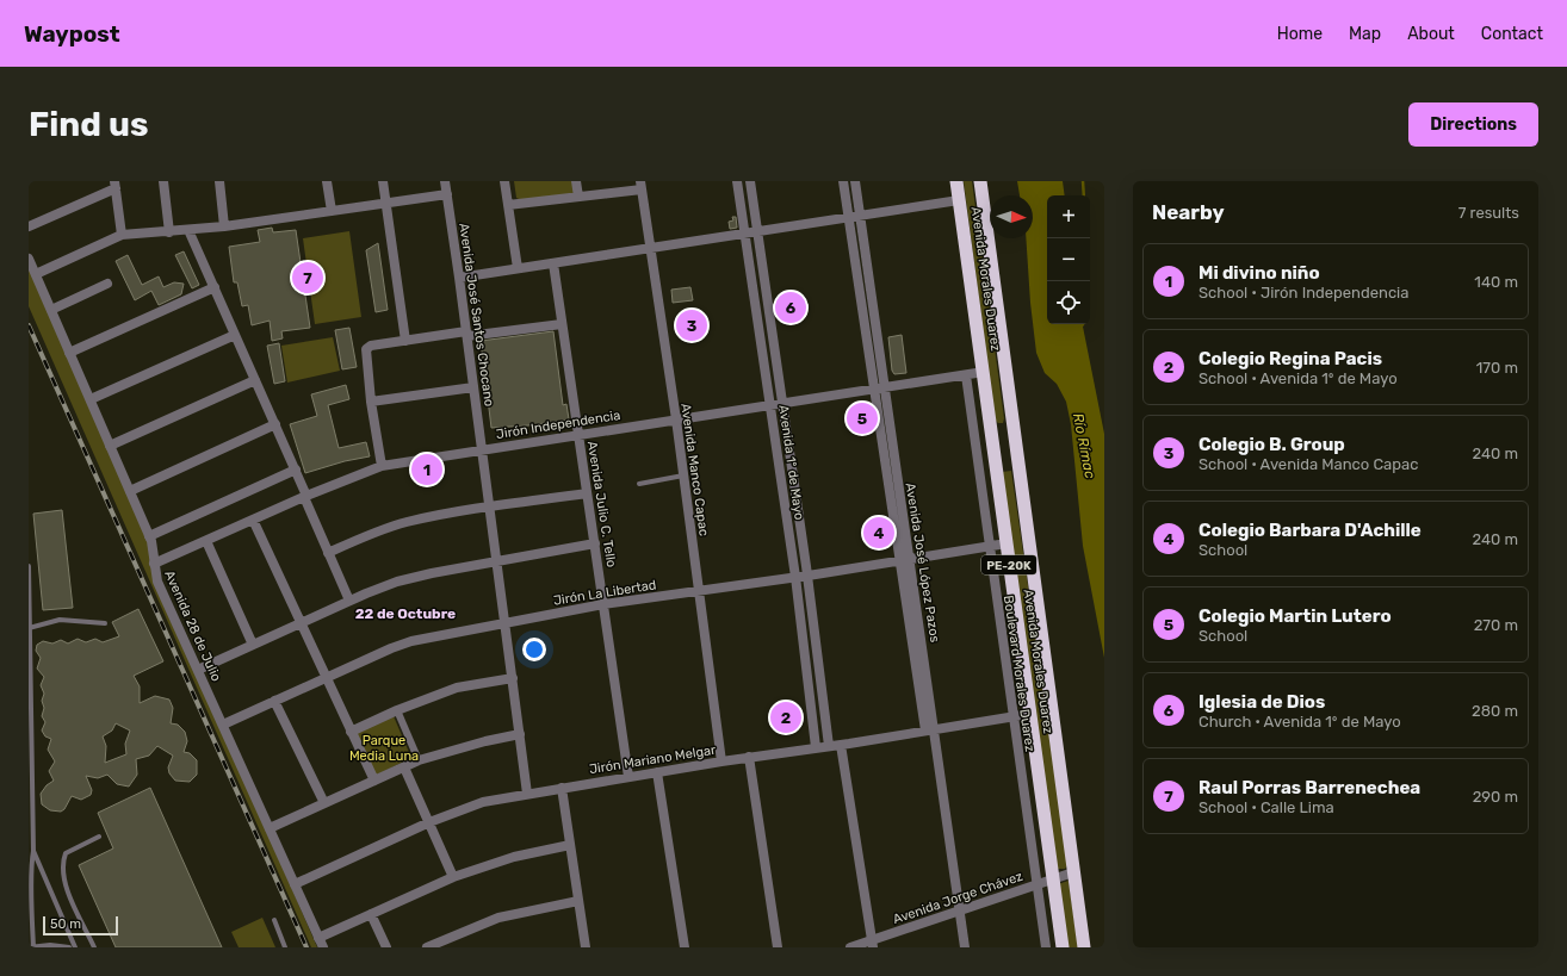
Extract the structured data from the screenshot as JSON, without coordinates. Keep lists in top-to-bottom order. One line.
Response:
{"streets":{"highway":["Avenida Morales Duarez","PE-20K"],"street":["Avenida José Santos Chocano","Jirón Independencia","Avenida 1º de Mayo","Avenida Manco Capac","Avenida Julio C. Tello","Avenida José López Pazos","Jirón La Libertad","Avenida 28 de Julio","Boulevard Morales Duarez","Jirón Mariano Melgar","Avenida Jorge Chávez"]},"crossings":[["Avenida Morales Duarez","Jirón Independencia"],["Avenida Morales Duarez","Jirón La Libertad"],["Avenida Morales Duarez","Jirón Mariano Melgar"],["Avenida Morales Duarez","Avenida Jorge Chávez"],["Avenida José Santos Chocano","Jirón Independencia"],["Avenida José Santos Chocano","Jirón La Libertad"],["Avenida José Santos Chocano","Jirón Mariano Melgar"],["Jirón Independencia","Avenida 1º de Mayo"],["Jirón Independencia","Avenida Manco Capac"],["Jirón Independencia","Avenida Julio C. Tello"],["Jirón Independencia","Avenida José López Pazos"],["Jirón Independencia","Avenida 28 de Julio"],["Jirón Independencia","Boulevard Morales Duarez"],["Avenida 1º de Mayo","Jirón La Libertad"],["Avenida 1º de Mayo","Jirón Mariano Melgar"],["Avenida Manco Capac","Jirón La Libertad"],["Avenida Manco Capac","Jirón Mariano Melgar"],["Avenida Julio C. Tello","Jirón La Libertad"],["Avenida Julio C. Tello","Jirón Mariano Melgar"],["Avenida José López Pazos","Jirón La Libertad"],["Avenida José López Pazos","Jirón Mariano Melgar"],["Avenida José López Pazos","Avenida Jorge Chávez"],["Jirón La Libertad","Avenida 28 de Julio"],["Jirón La Libertad","Boulevard Morales Duarez"],["Avenida 28 de Julio","Jirón Mariano Melgar"],["Boulevard Morales Duarez","Jirón Mariano Melgar"],["Boulevard Morales Duarez","Avenida Jorge Chávez"]],"districts":["22 de Octubre"],"water":["Río Rímac"],"parks":["Parque Media Luna"],"scale_bar":"50 m","north":"right","page":{"header":"Waypost","nav":["Home","Map","About","Contact"],"buttons":"Directions","title":"Find us","heading":["Nearby","7 results"],"map_buttons":["+","−"],"list":[{"mark":"1","name":"Mi divino niño","note":"School · Jirón Independencia","value":"140 m"},{"mark":"2","name":"Colegio Regina Pacis","note":"School · Avenida 1º de Mayo","value":"170 m"},{"mark":"3","name":"Colegio B. Group","note":"School · Avenida Manco Capac","value":"240 m"},{"mark":"4","name":"Colegio Barbara D'Achille","note":"School","value":"240 m"},{"mark":"5","name":"Colegio Martin Lutero","note":"School","value":"270 m"},{"mark":"6","name":"Iglesia de Dios","note":"Church · Avenida 1º de Mayo","value":"280 m"},{"mark":"7","name":"Raul Porras Barrenechea","note":"School · Calle Lima","value":"290 m"}],"pins":["7","6","3","5","1","4","2"],"scale":"50 m"}}
